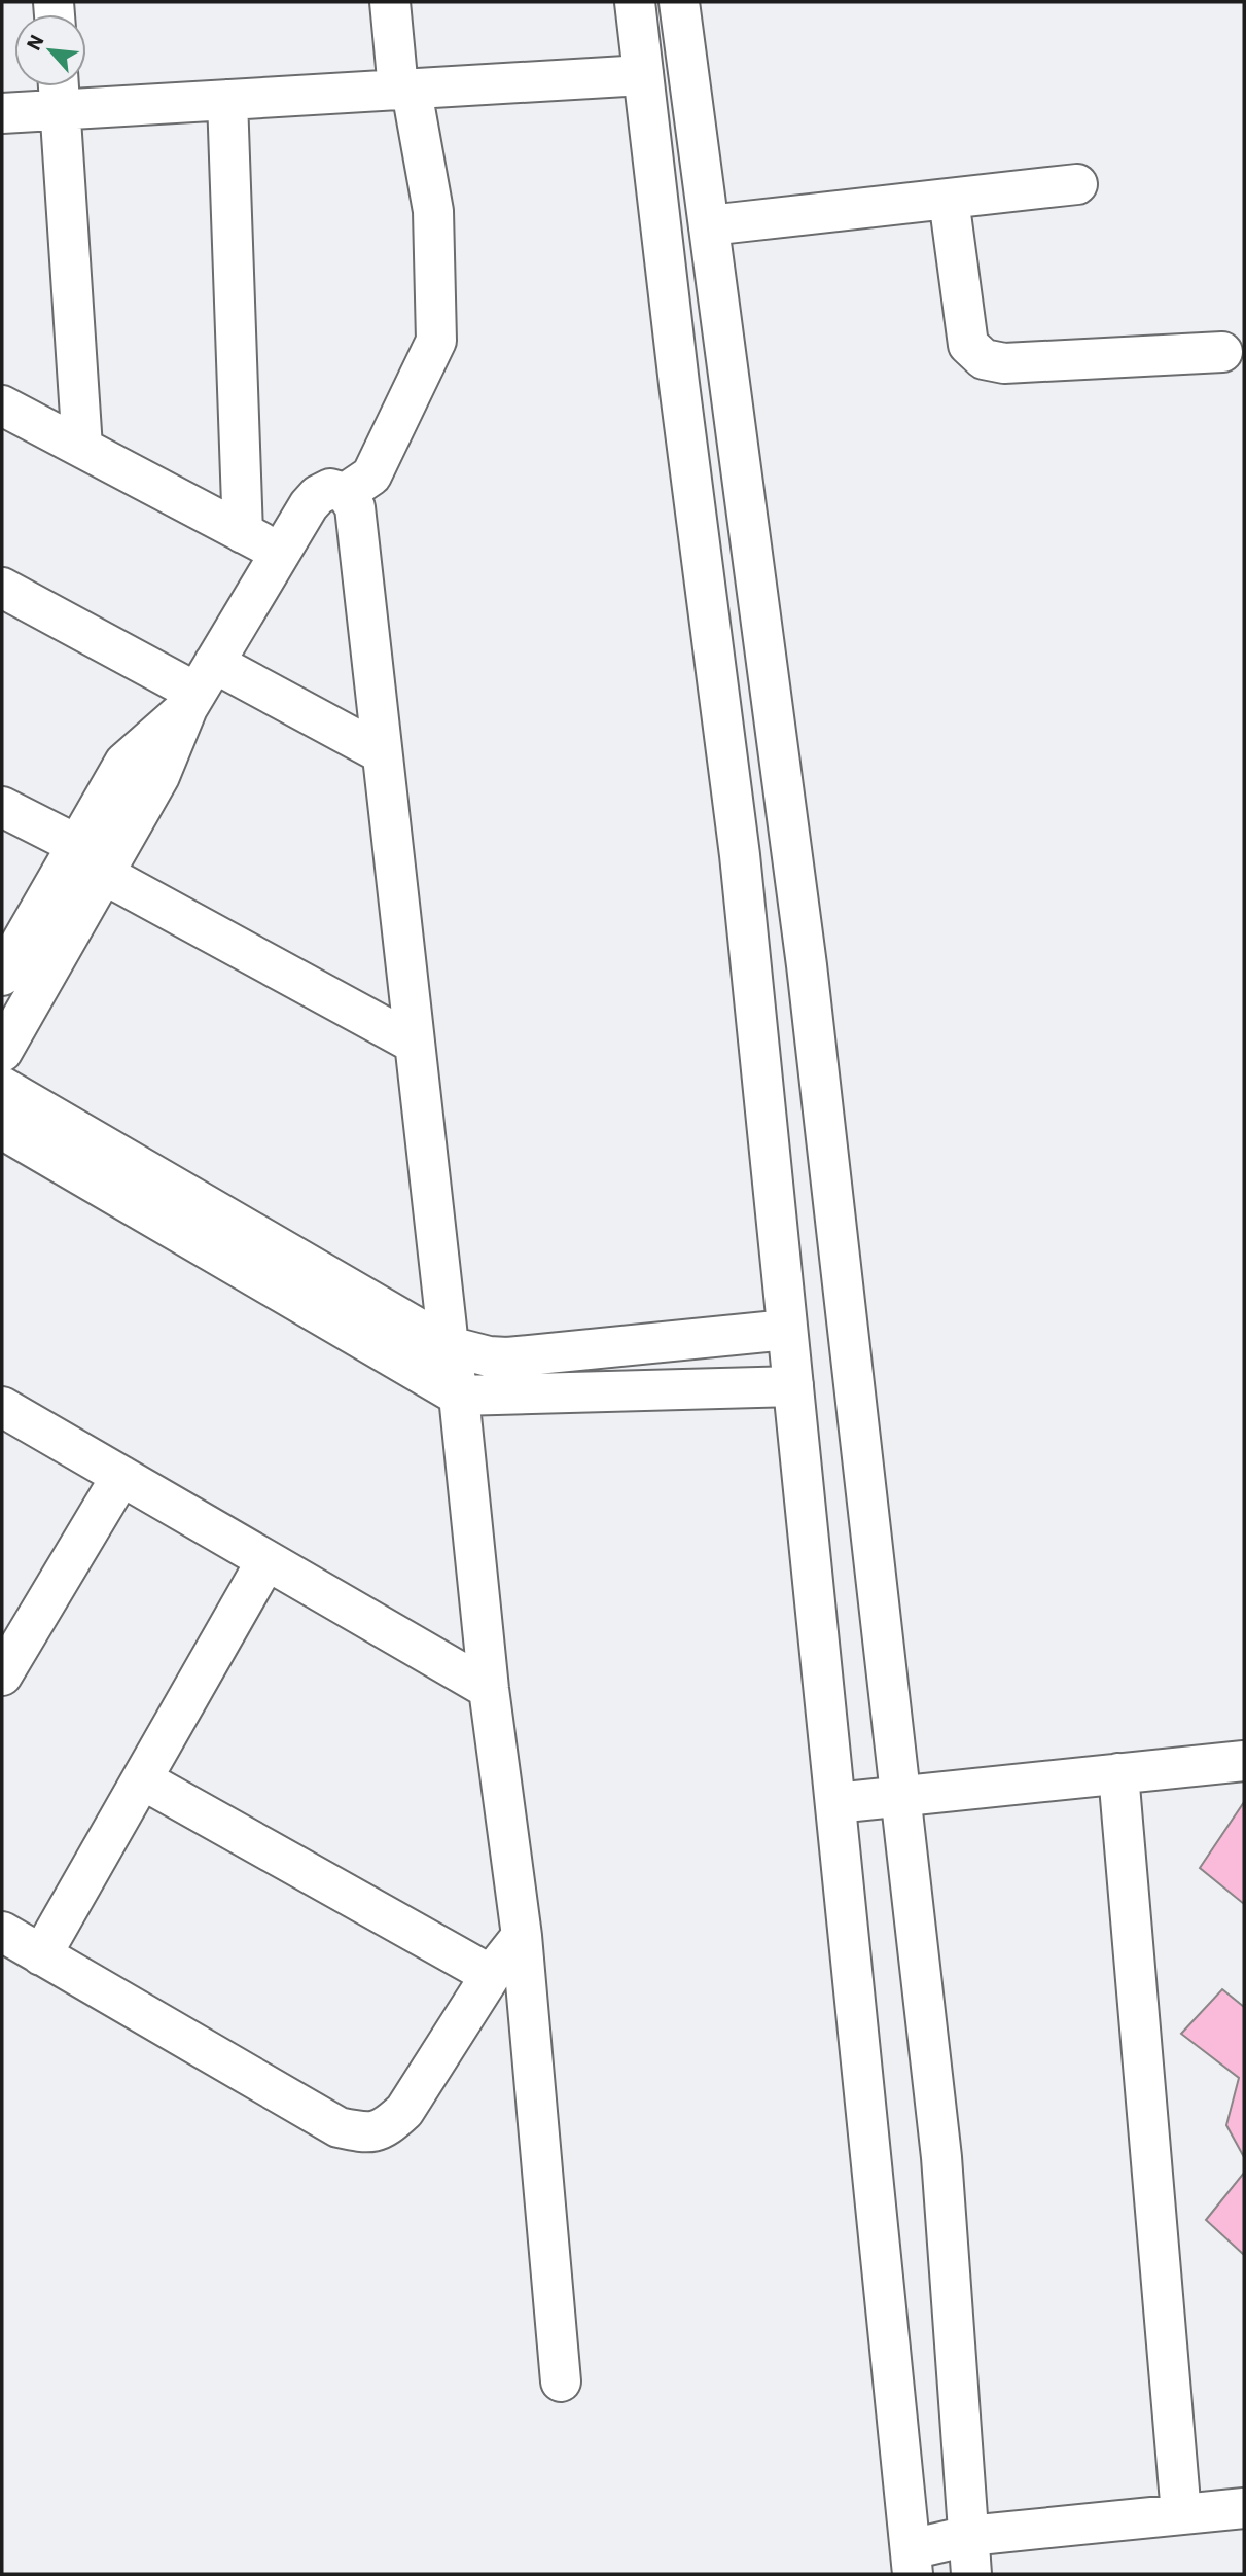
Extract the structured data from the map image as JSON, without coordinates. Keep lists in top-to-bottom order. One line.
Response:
{"north":"top left"}
